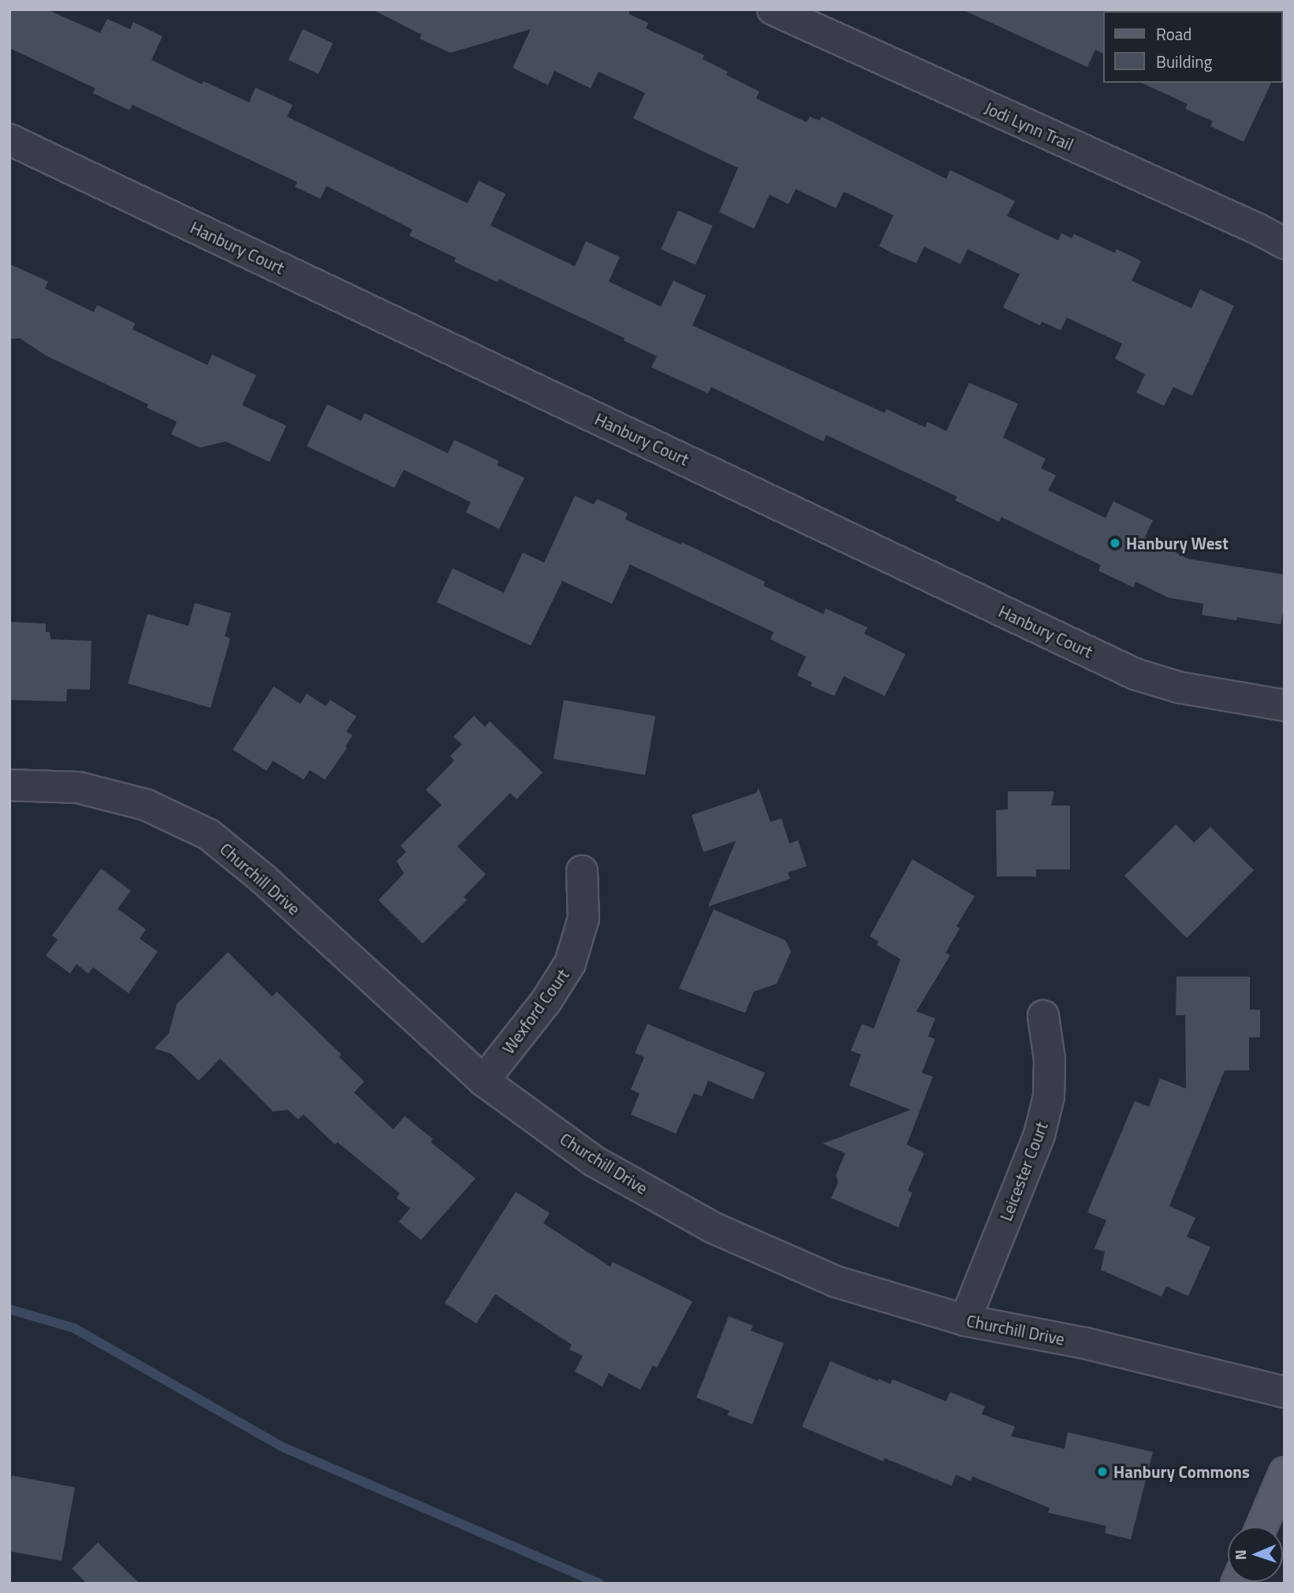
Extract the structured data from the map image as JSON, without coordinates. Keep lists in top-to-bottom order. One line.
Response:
{"streets":{"street":["Jodi Lynn Trail","Hanbury Court","Churchill Drive","Wexford Court","Leicester Court"]},"crossings":[["Churchill Drive","Wexford Court"],["Churchill Drive","Leicester Court"]],"places":["Hanbury West","Hanbury Commons"],"legend":["Road","Building"],"north":"left"}
